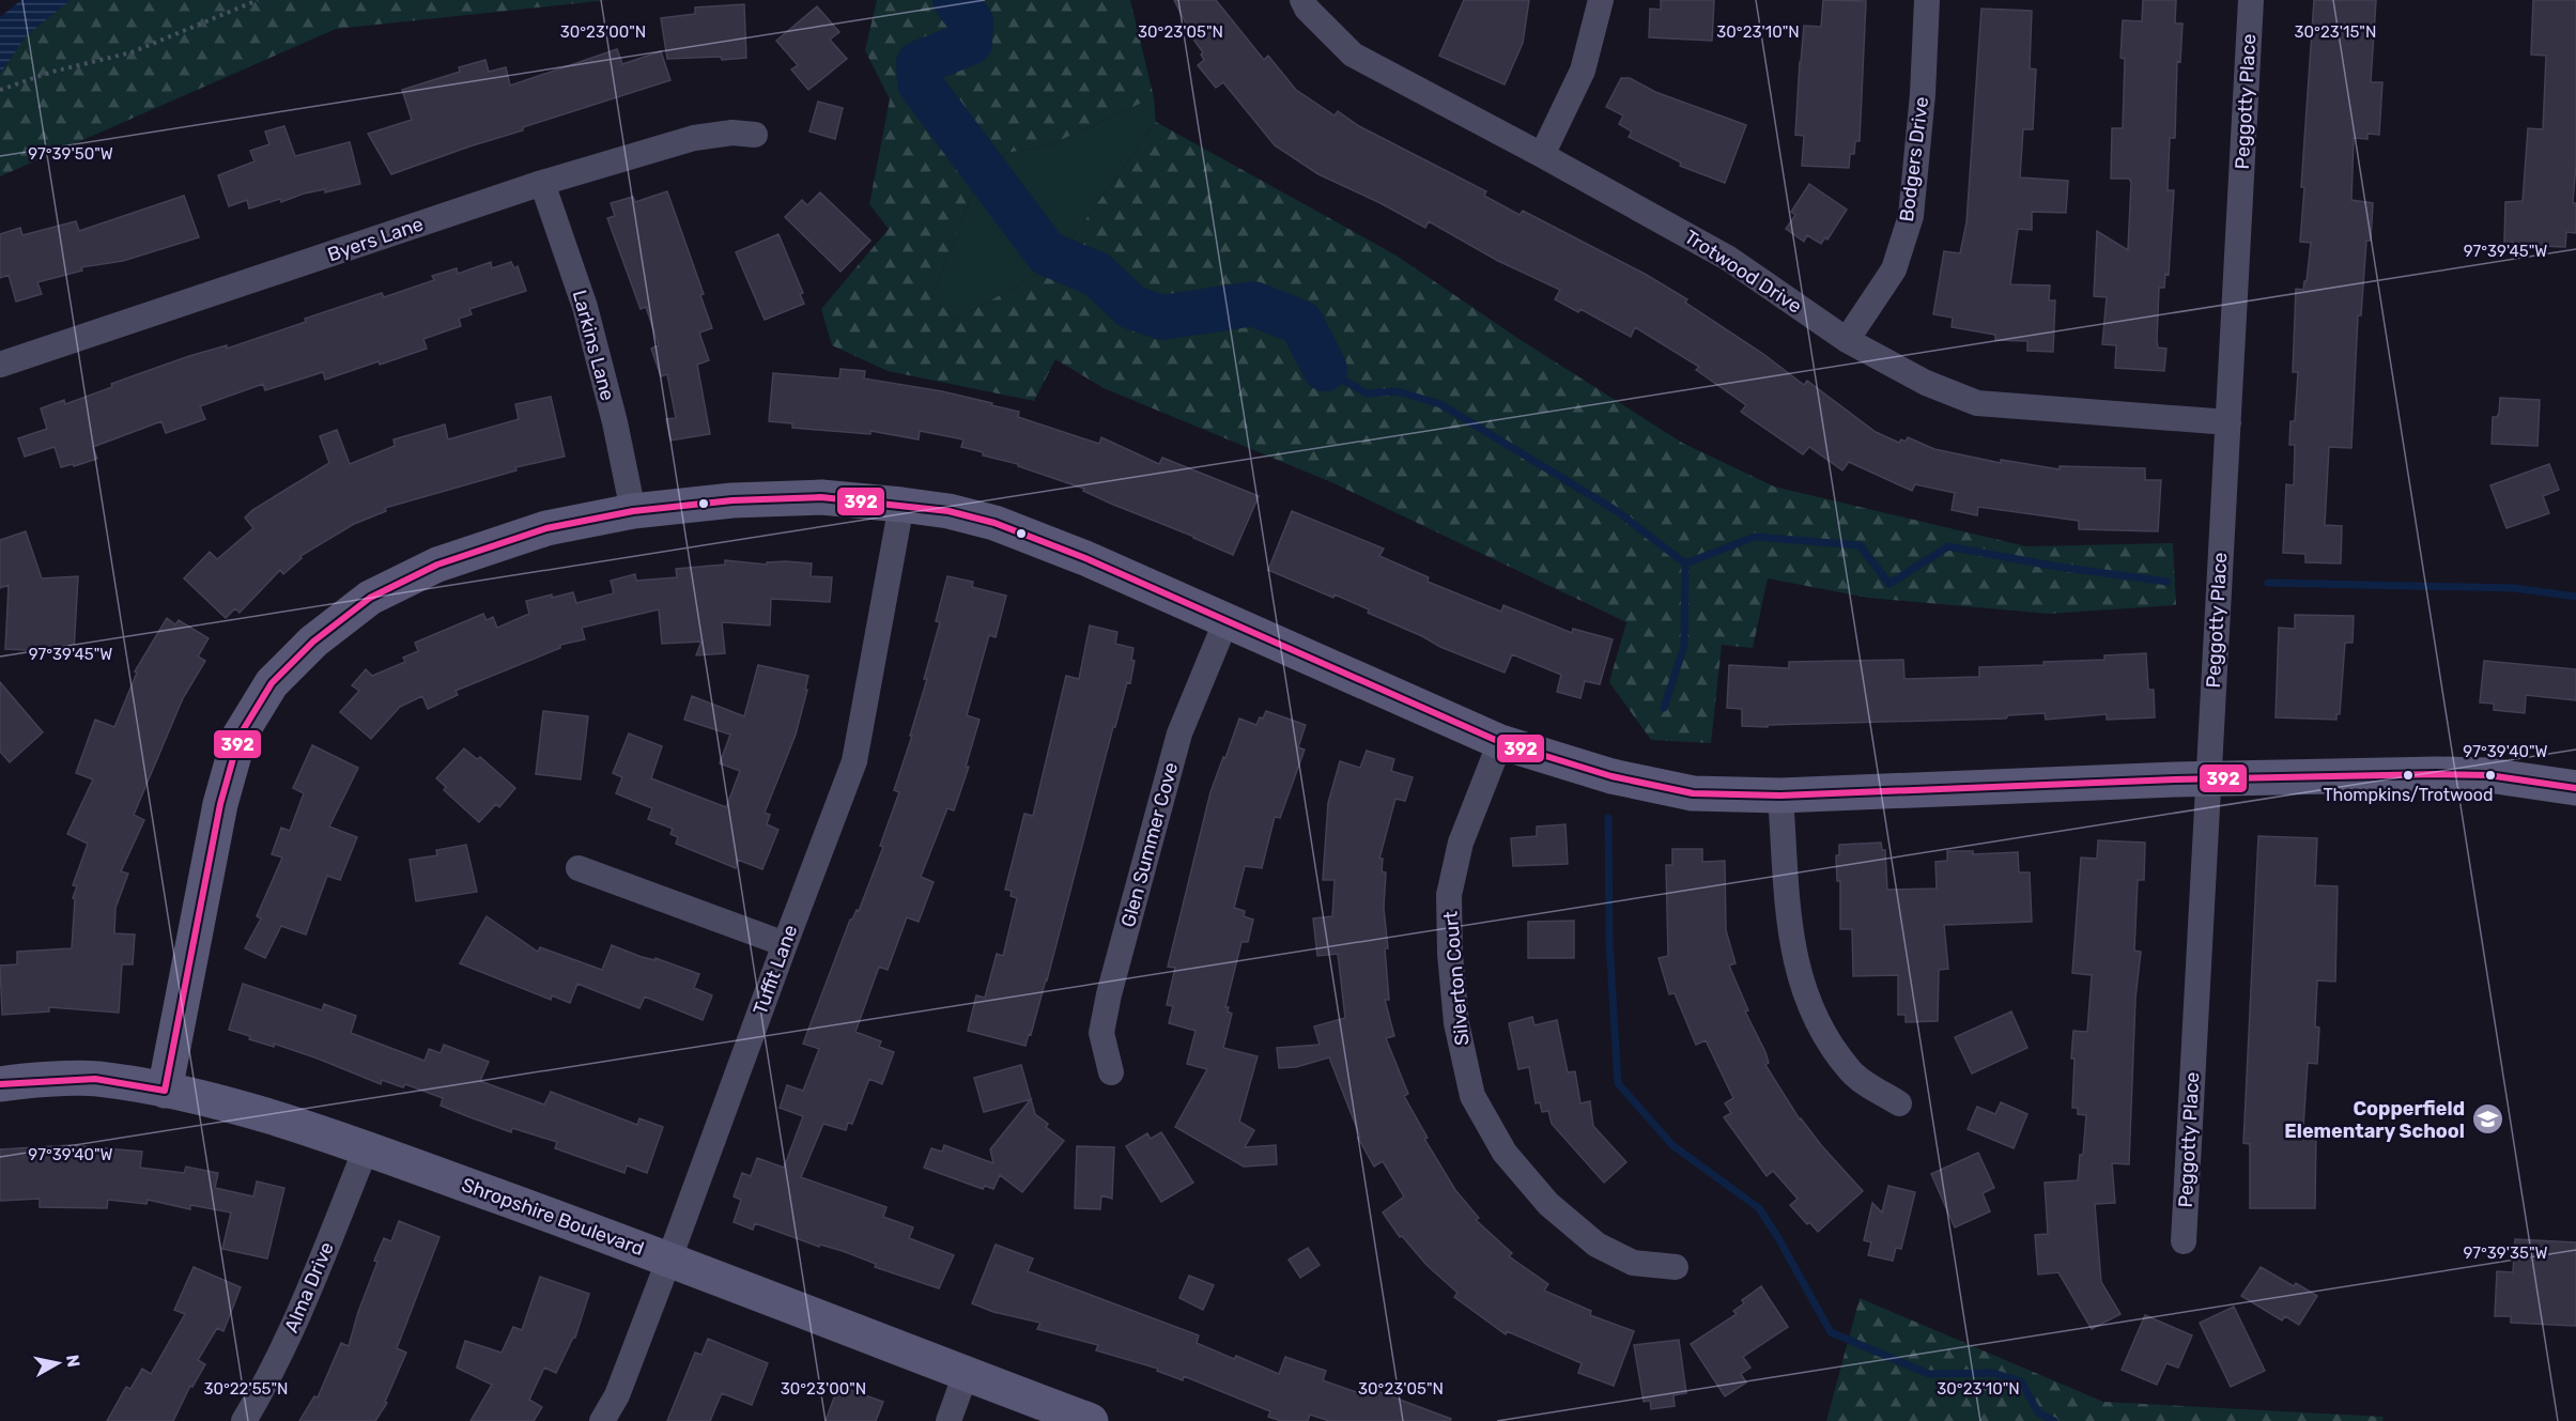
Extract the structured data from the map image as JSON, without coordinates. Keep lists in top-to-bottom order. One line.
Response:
{"streets":{"street":["Peggotty Place","Bodgers Drive","Byers Lane","Trotwood Drive","Larkins Lane","Glen Summer Cove","Tuffit Lane","Silverton Court","Shropshire Boulevard","Alma Drive"]},"crossings":[["Peggotty Place","Trotwood Drive"],["Bodgers Drive","Trotwood Drive"],["Byers Lane","Larkins Lane"],["Tuffit Lane","Shropshire Boulevard"],["Shropshire Boulevard","Alma Drive"]],"places":{"other":["Thompkins/Trotwood"],"school or university":["Copperfield Elementary School"]},"lines":["transit line 392"],"north":"right","coordinates":["30°23'00\"N","30°23'05\"N","30°23'10\"N","30°23'15\"N","97°39'50\"W","97°39'45\"W","97°39'40\"W","97°39'35\"W","30°22'55\"N"]}
